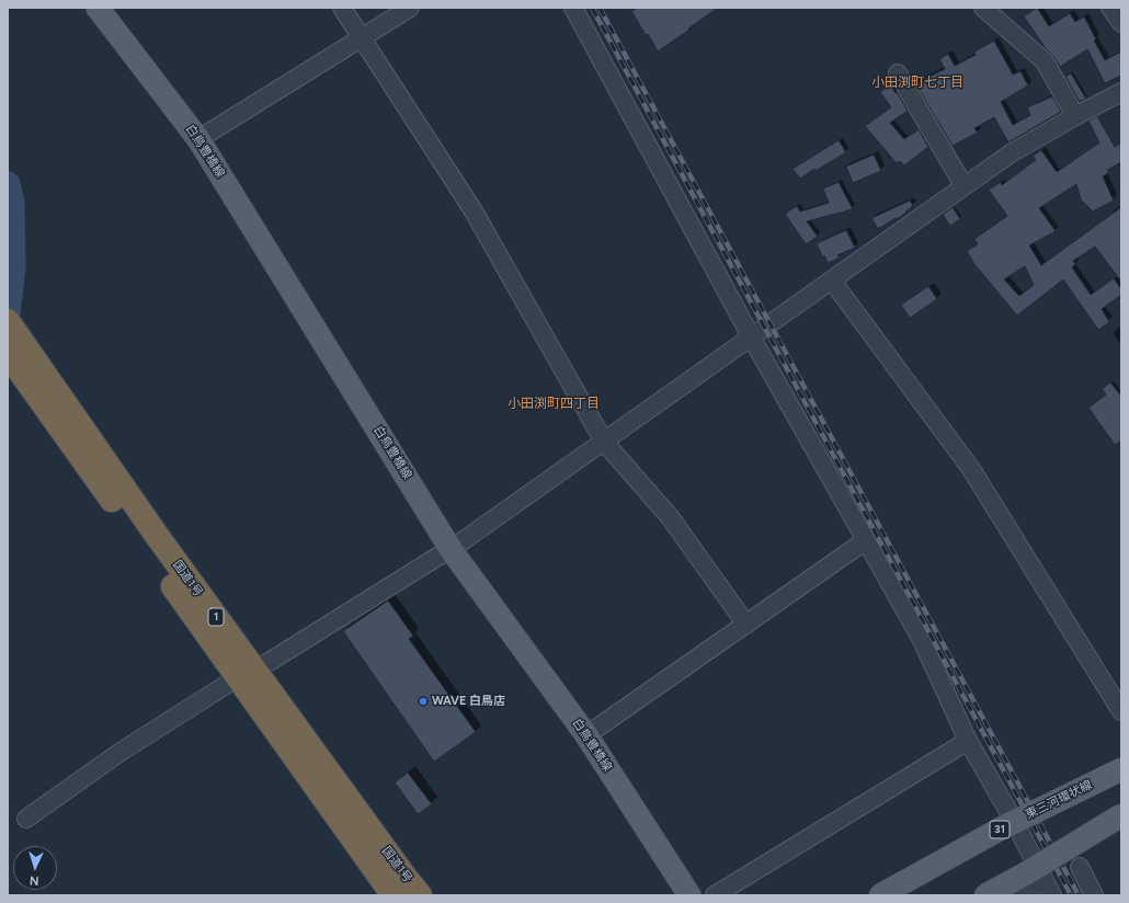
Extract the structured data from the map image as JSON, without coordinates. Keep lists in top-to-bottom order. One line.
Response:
{"streets":{"highway":["国道1号","1"],"main road":["白鳥豊橋線","東三河環状線","31"]},"districts":["小田渕町七丁目","小田渕町四丁目"],"places":["WAVE 白鳥店"],"north":"bottom"}
